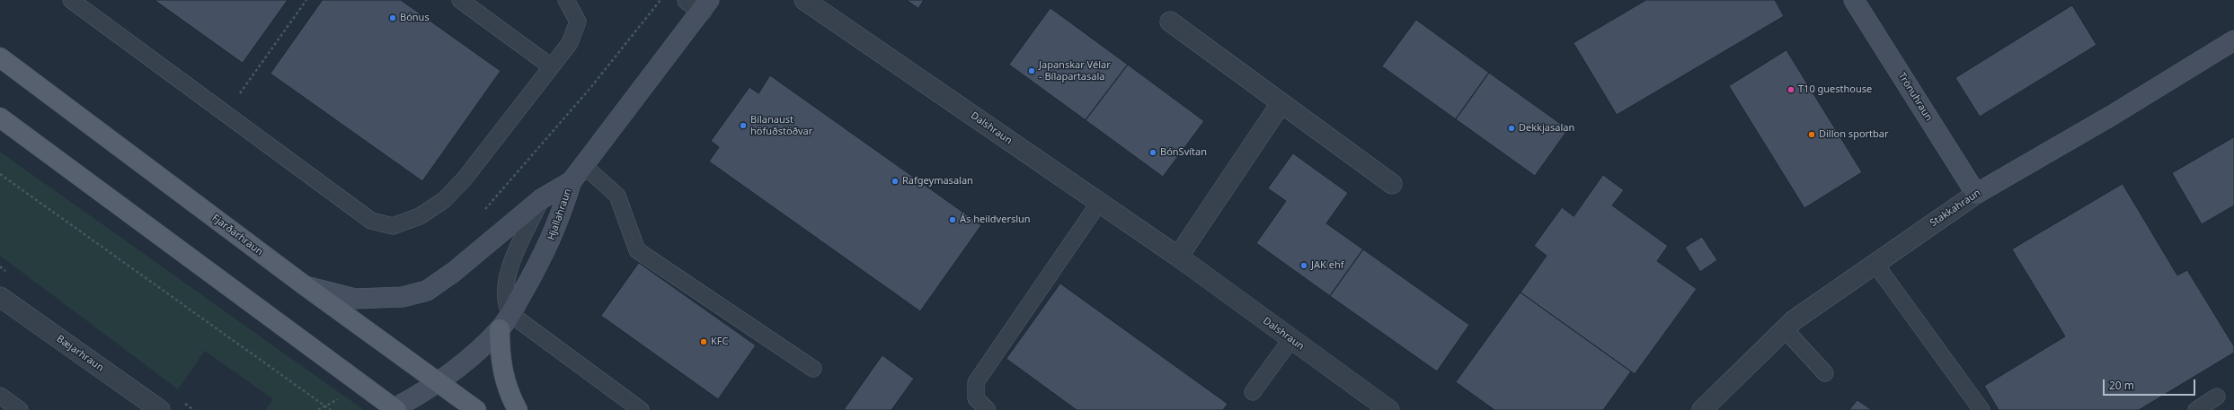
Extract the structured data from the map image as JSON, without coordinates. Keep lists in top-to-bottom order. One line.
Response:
{"streets":{"main road":["Fjarðarhraun"],"street":["Trönuhraun","Dalshraun","Stakkahraun","Hjallahraun","Bæjarhraun"]},"crossings":[["Trönuhraun","Stakkahraun"],["Hjallahraun","Fjarðarhraun"]],"places":["Bónus","Japanskar Vélar - Bílapartasala","T10 guesthouse","Bílanaust höfuðstöðvar","Dekkjasalan","Dillon sportbar","BónSvítan","Rafgeymasalan","Ás heildverslun","JAK ehf","KFC"],"scale_bar":"20 m"}
